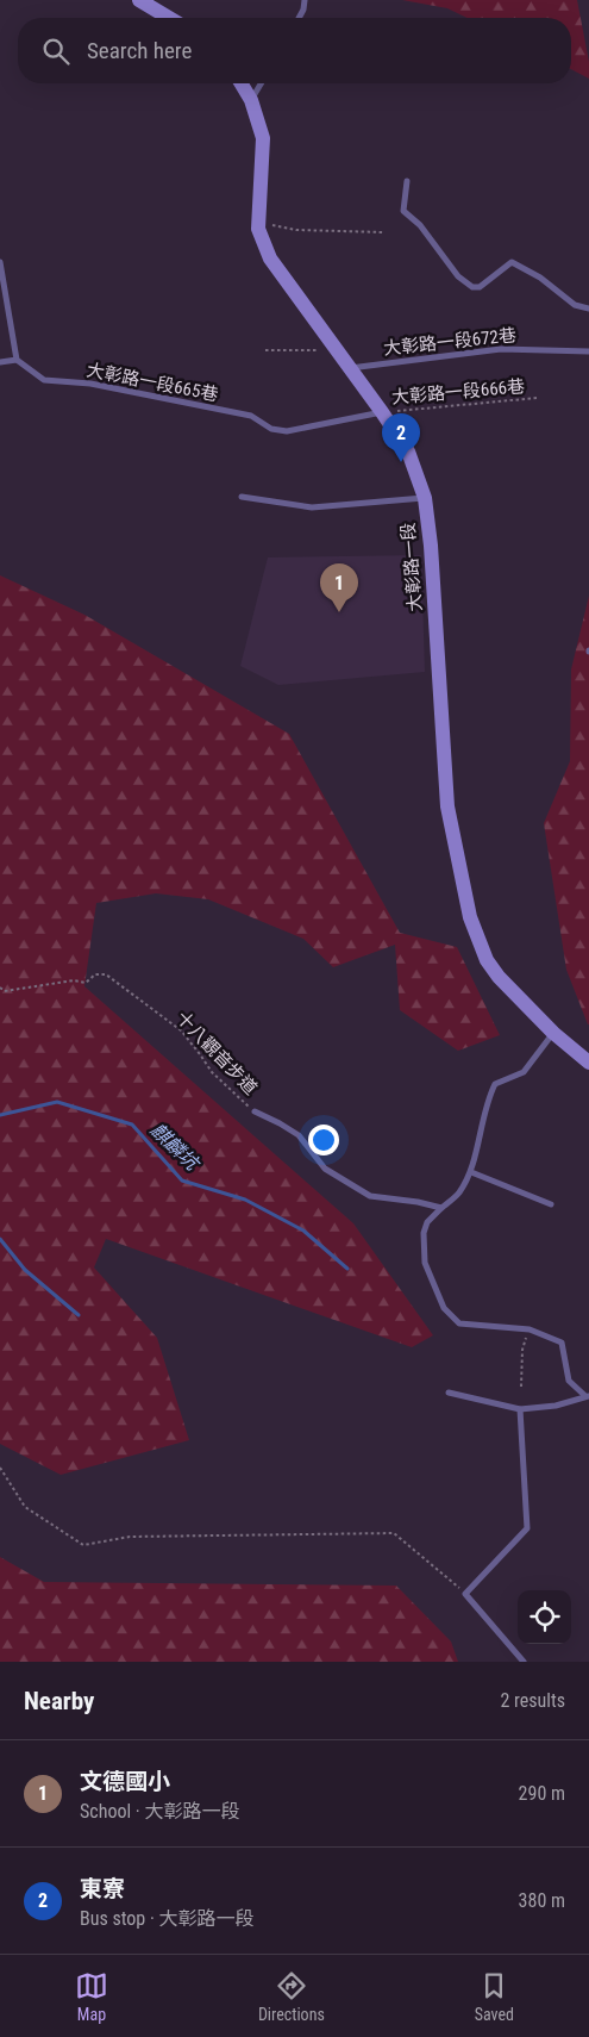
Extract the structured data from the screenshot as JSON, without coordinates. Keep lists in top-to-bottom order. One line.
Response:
{"streets":{"main road":["大彰路一段"],"lane":["大彰路一段672巷","大彰路一段665巷"],"path":["大彰路一段666巷","十八觀音步道"]},"crossings":[["大彰路一段672巷","大彰路一段"],["大彰路一段665巷","大彰路一段666巷"],["大彰路一段665巷","大彰路一段"],["大彰路一段666巷","大彰路一段"]],"water":["麒麟坑"],"page":{"search":"Search here","pins":["2","1"],"heading":["Nearby","2 results"],"list":[{"mark":"1","name":"文德國小","note":"School · 大彰路一段","value":"290 m"},{"mark":"2","name":"東寮","note":"Bus stop · 大彰路一段","value":"380 m"}],"nav":["Map","Directions","Saved"]}}
